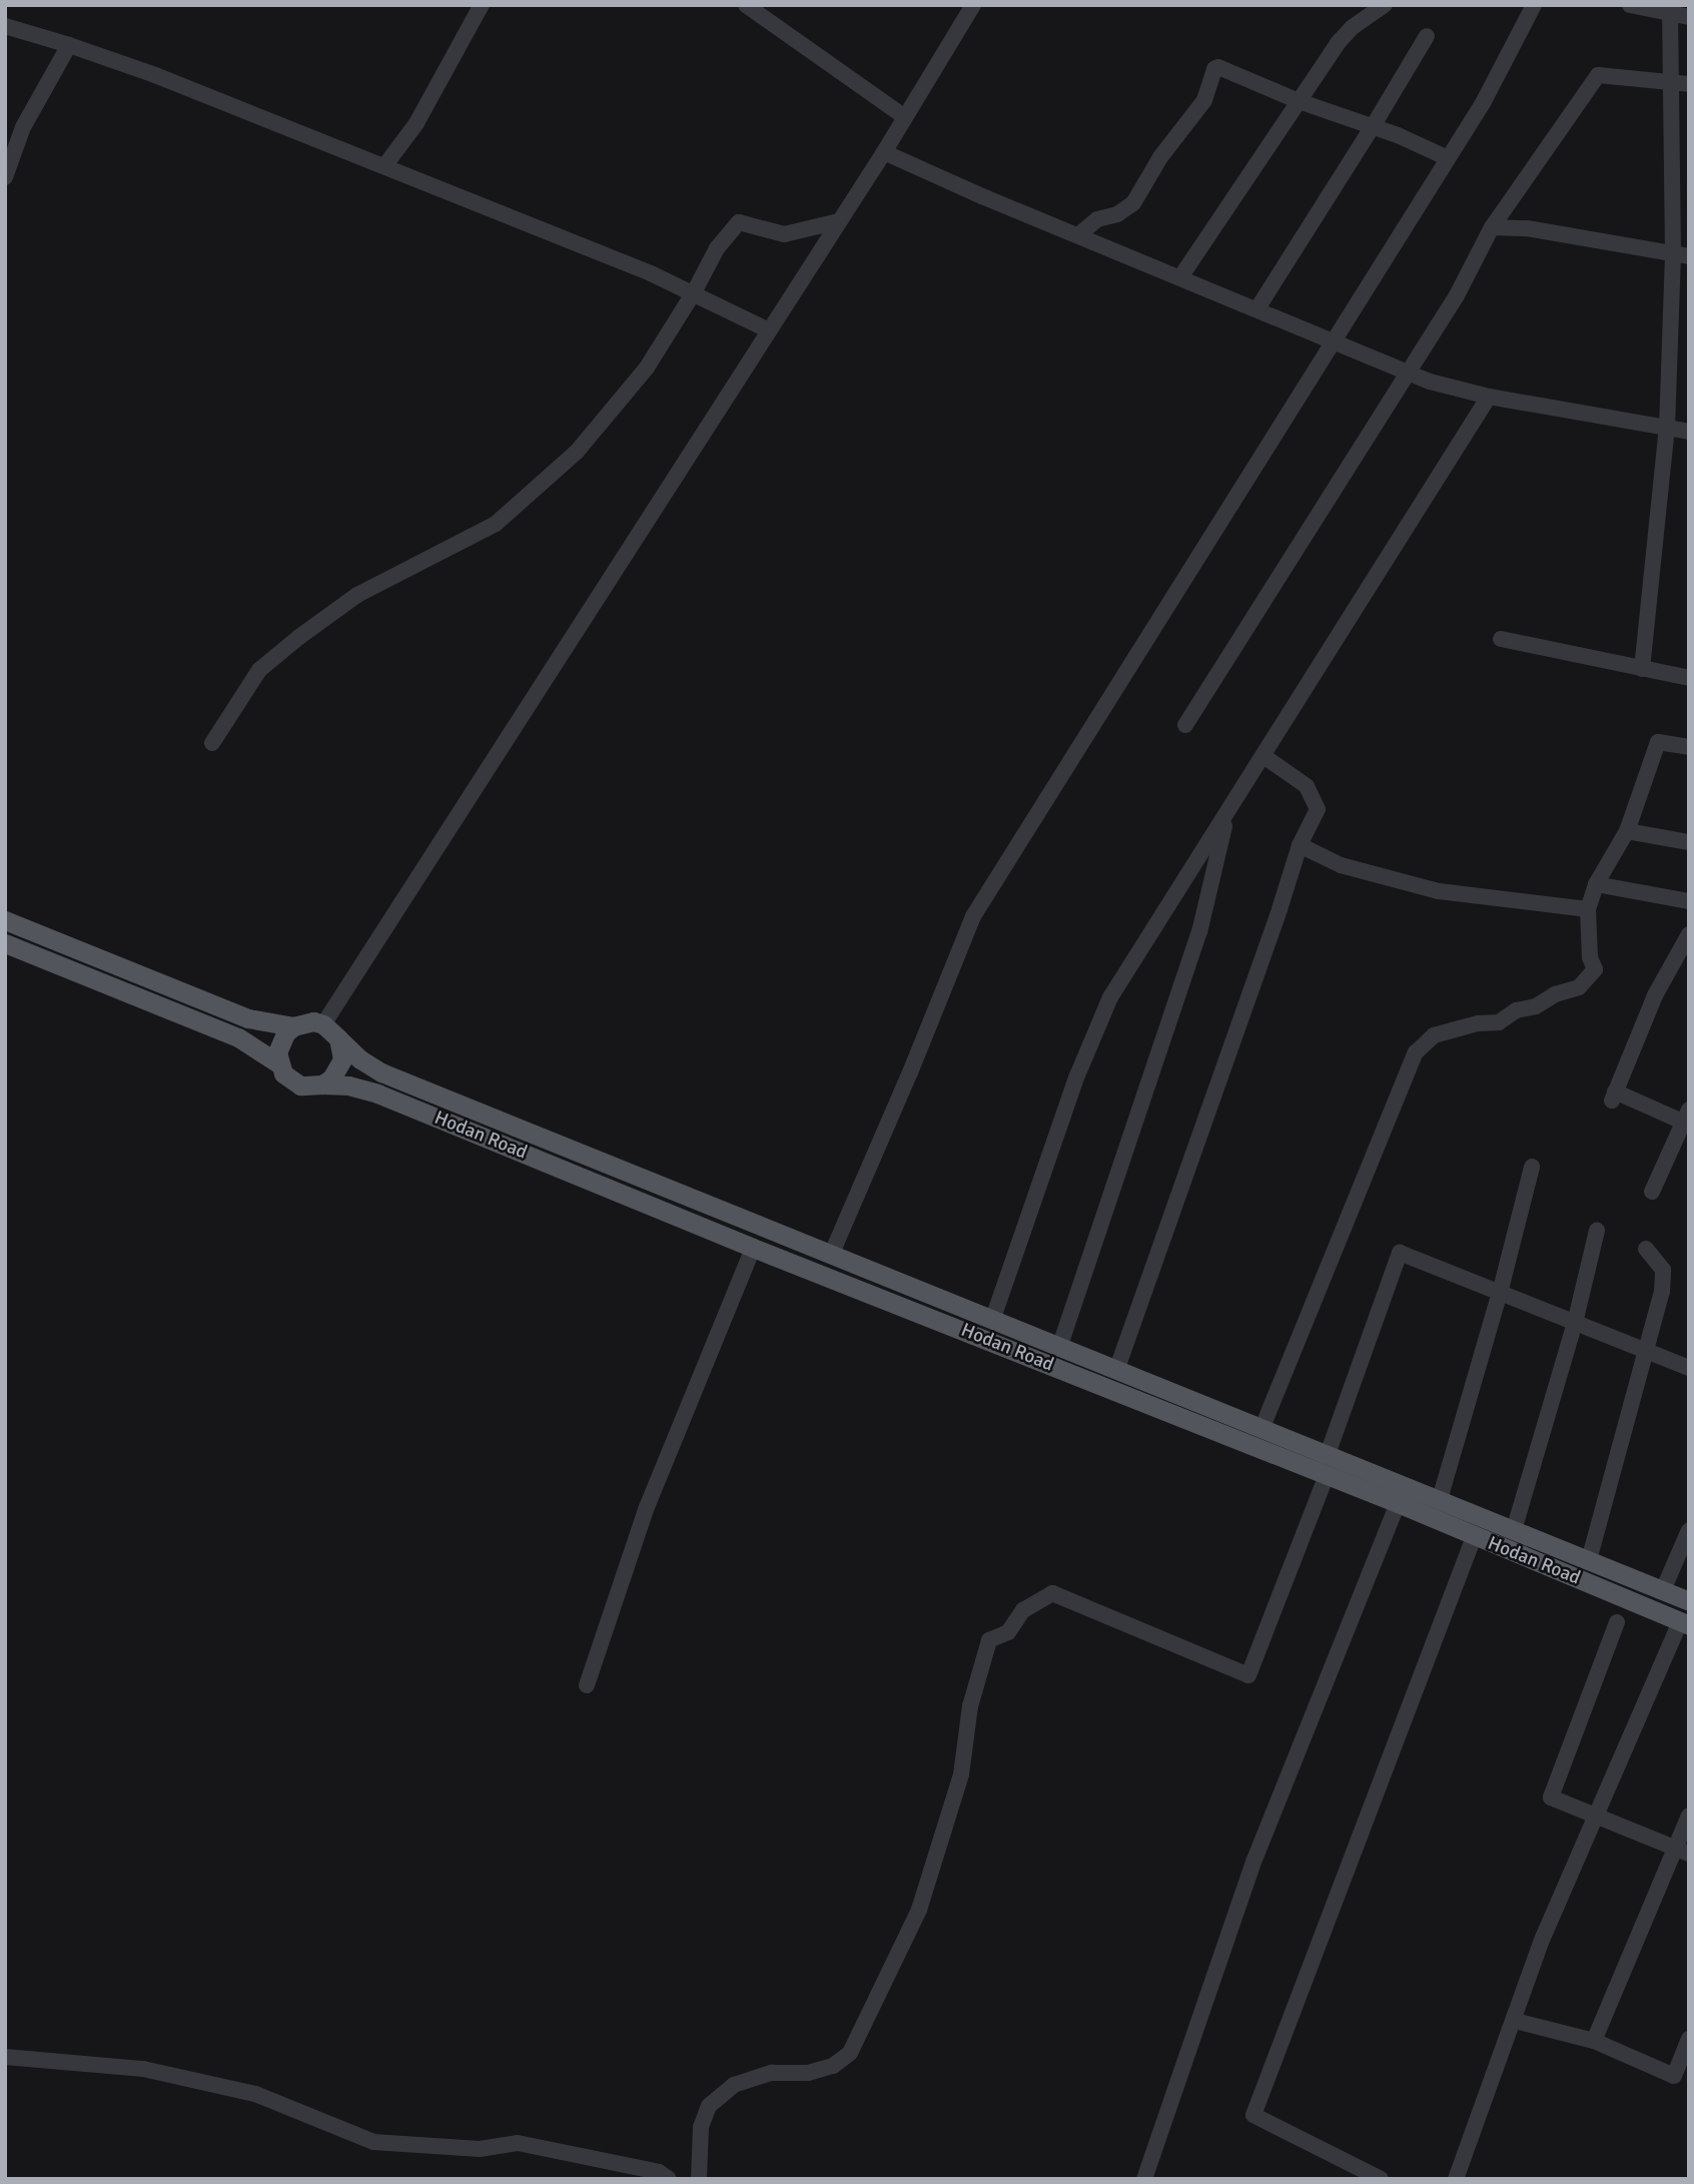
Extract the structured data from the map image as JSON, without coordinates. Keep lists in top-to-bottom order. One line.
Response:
{"streets":{"main road":["Hodan Road"]}}
